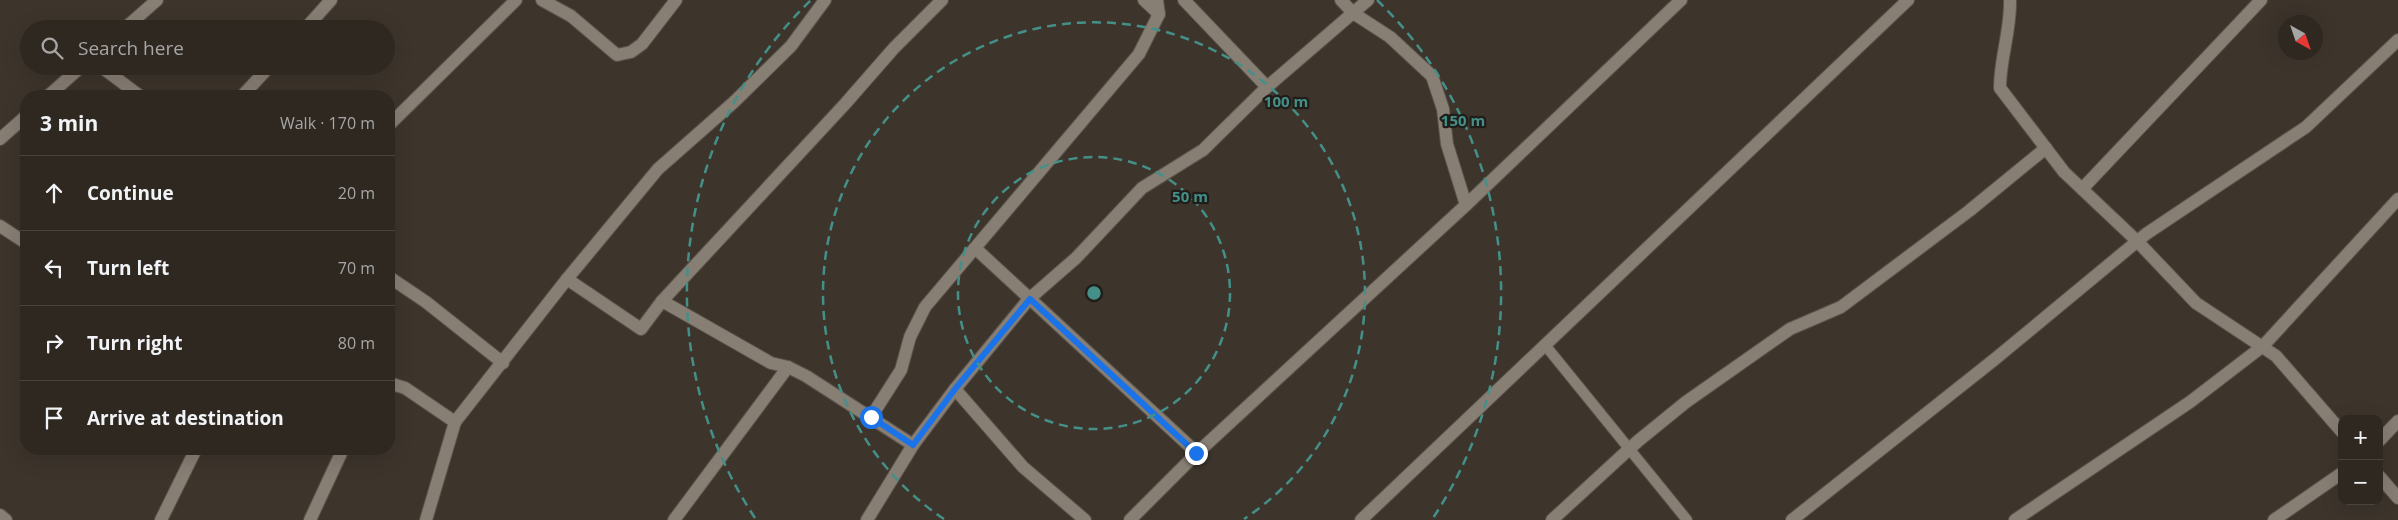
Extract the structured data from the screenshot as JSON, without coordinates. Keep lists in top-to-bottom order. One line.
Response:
{"north":"bottom right","page":{"search":"Search here","heading":["3 min","Walk · 170 m"],"list":[["Continue","20 m"],["Turn left","70 m"],["Turn right","80 m"],"Arrive at destination"],"map_buttons":["+","−"]},"rings":["100 m","150 m","50 m"]}
